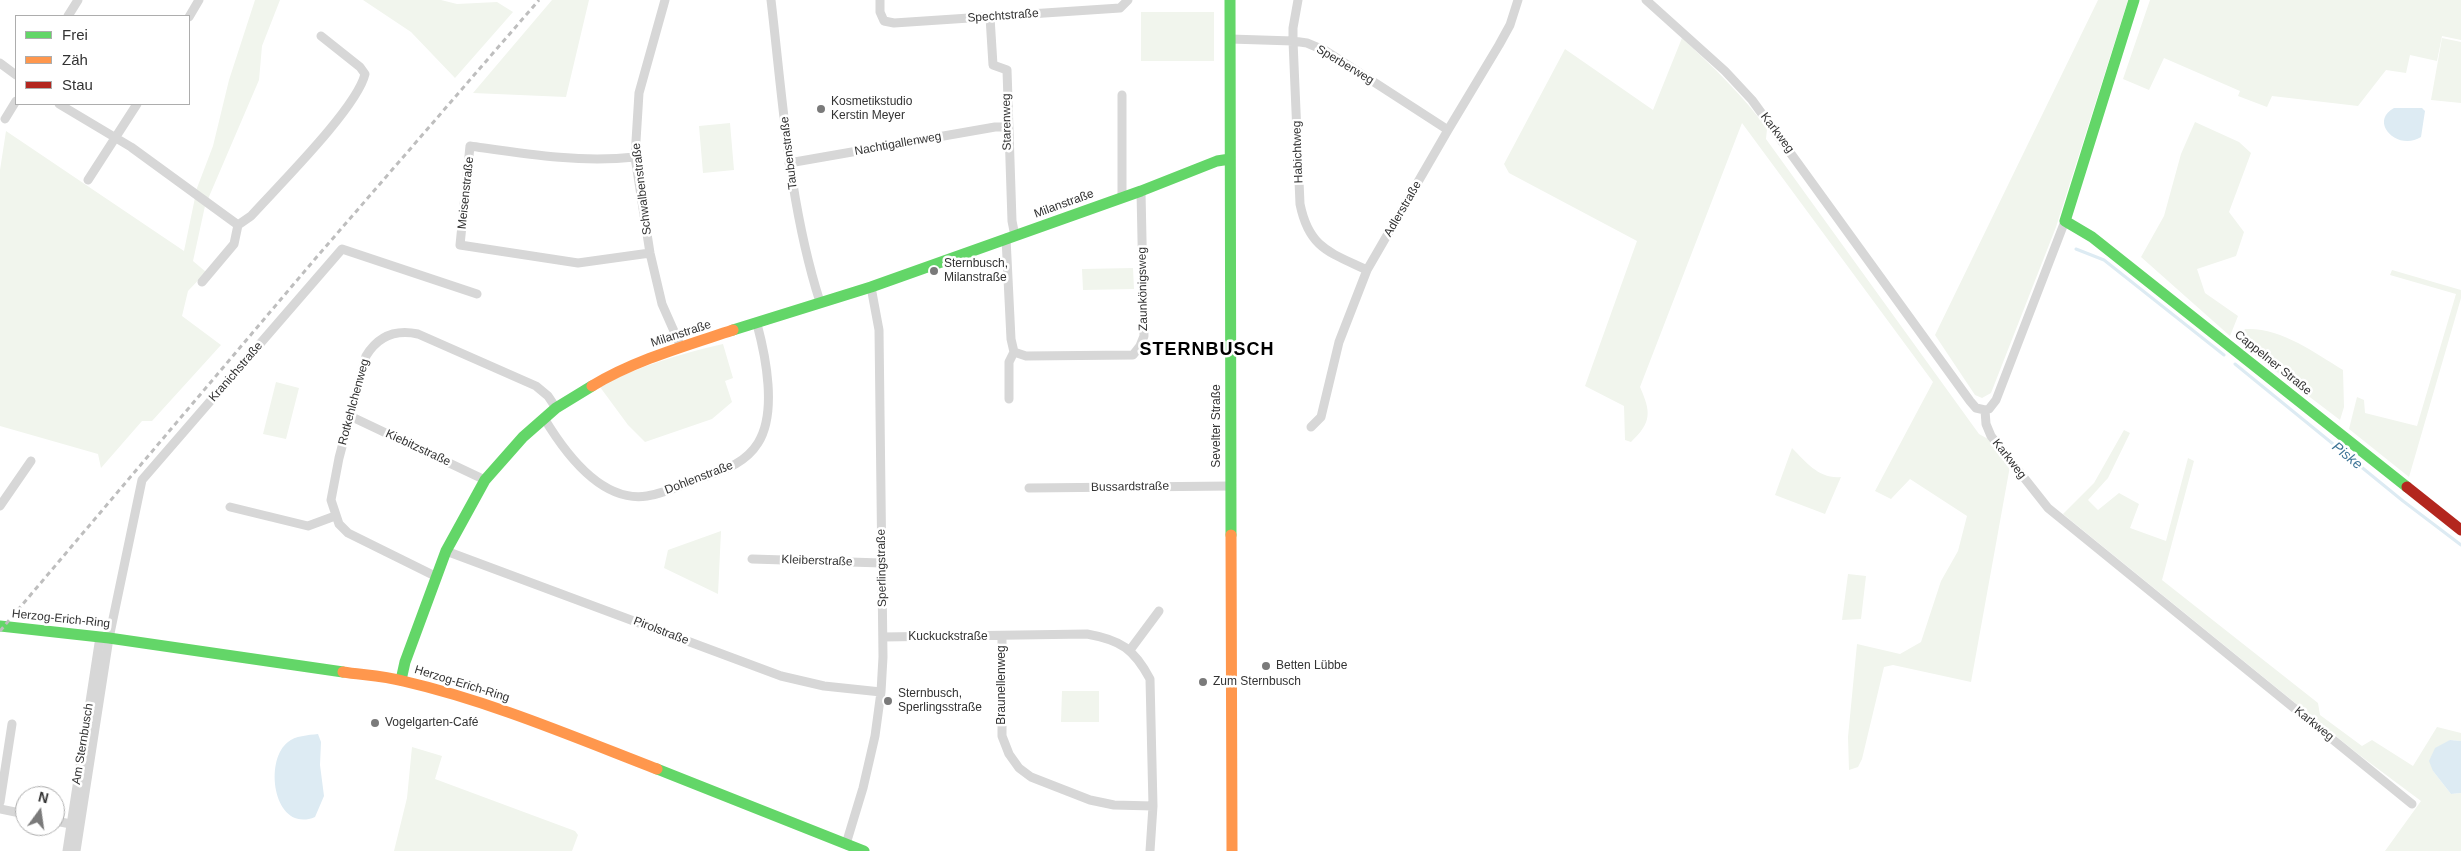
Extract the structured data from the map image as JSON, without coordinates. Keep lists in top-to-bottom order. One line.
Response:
{"streets":{"street":["Spechtstraße","Sperberweg","Starenweg","Karkweg","Nachtigallenweg","Habichtweg","Taubenstraße","Schwalbenstraße","Meisenstraße","Milanstraße","Adlerstraße","Zaunkönigsweg","Cappelner Straße","Kranichstraße","Rotkehlchenweg","Sevelter Straße","Kiebitzstraße","Dohlenstraße","Bussardstraße","Kleiberstraße","Sperlingstraße","Herzog-Erich-Ring","Pirolstraße","Kuckuckstraße","Braunellenweg","Am Sternbusch"]},"crossings":[["Spechtstraße","Starenweg"],["Sperberweg","Habichtweg"],["Sperberweg","Adlerstraße"],["Sperberweg","Sevelter Straße"],["Starenweg","Nachtigallenweg"],["Starenweg","Milanstraße"],["Nachtigallenweg","Taubenstraße"],["Habichtweg","Adlerstraße"],["Taubenstraße","Milanstraße"],["Schwalbenstraße","Meisenstraße"],["Schwalbenstraße","Milanstraße"],["Milanstraße","Zaunkönigsweg"],["Milanstraße","Rotkehlchenweg"],["Milanstraße","Sevelter Straße"],["Milanstraße","Kiebitzstraße"],["Milanstraße","Dohlenstraße"],["Milanstraße","Sperlingstraße"],["Milanstraße","Herzog-Erich-Ring"],["Milanstraße","Pirolstraße"],["Kranichstraße","Herzog-Erich-Ring"],["Kranichstraße","Am Sternbusch"],["Rotkehlchenweg","Kiebitzstraße"],["Sevelter Straße","Bussardstraße"],["Kleiberstraße","Sperlingstraße"],["Sperlingstraße","Herzog-Erich-Ring"],["Sperlingstraße","Pirolstraße"],["Sperlingstraße","Kuckuckstraße"],["Herzog-Erich-Ring","Am Sternbusch"],["Kuckuckstraße","Braunellenweg"]],"districts":["STERNBUSCH"],"water":["Piske"],"places":["Kosmetikstudio Kerstin Meyer","Sternbusch, Milanstraße","Betten Lübbe","Zum Sternbusch","Sternbusch, Sperlingsstraße","Vogelgarten-Café"],"legend":["Frei","Zäh","Stau"],"north":"top"}
